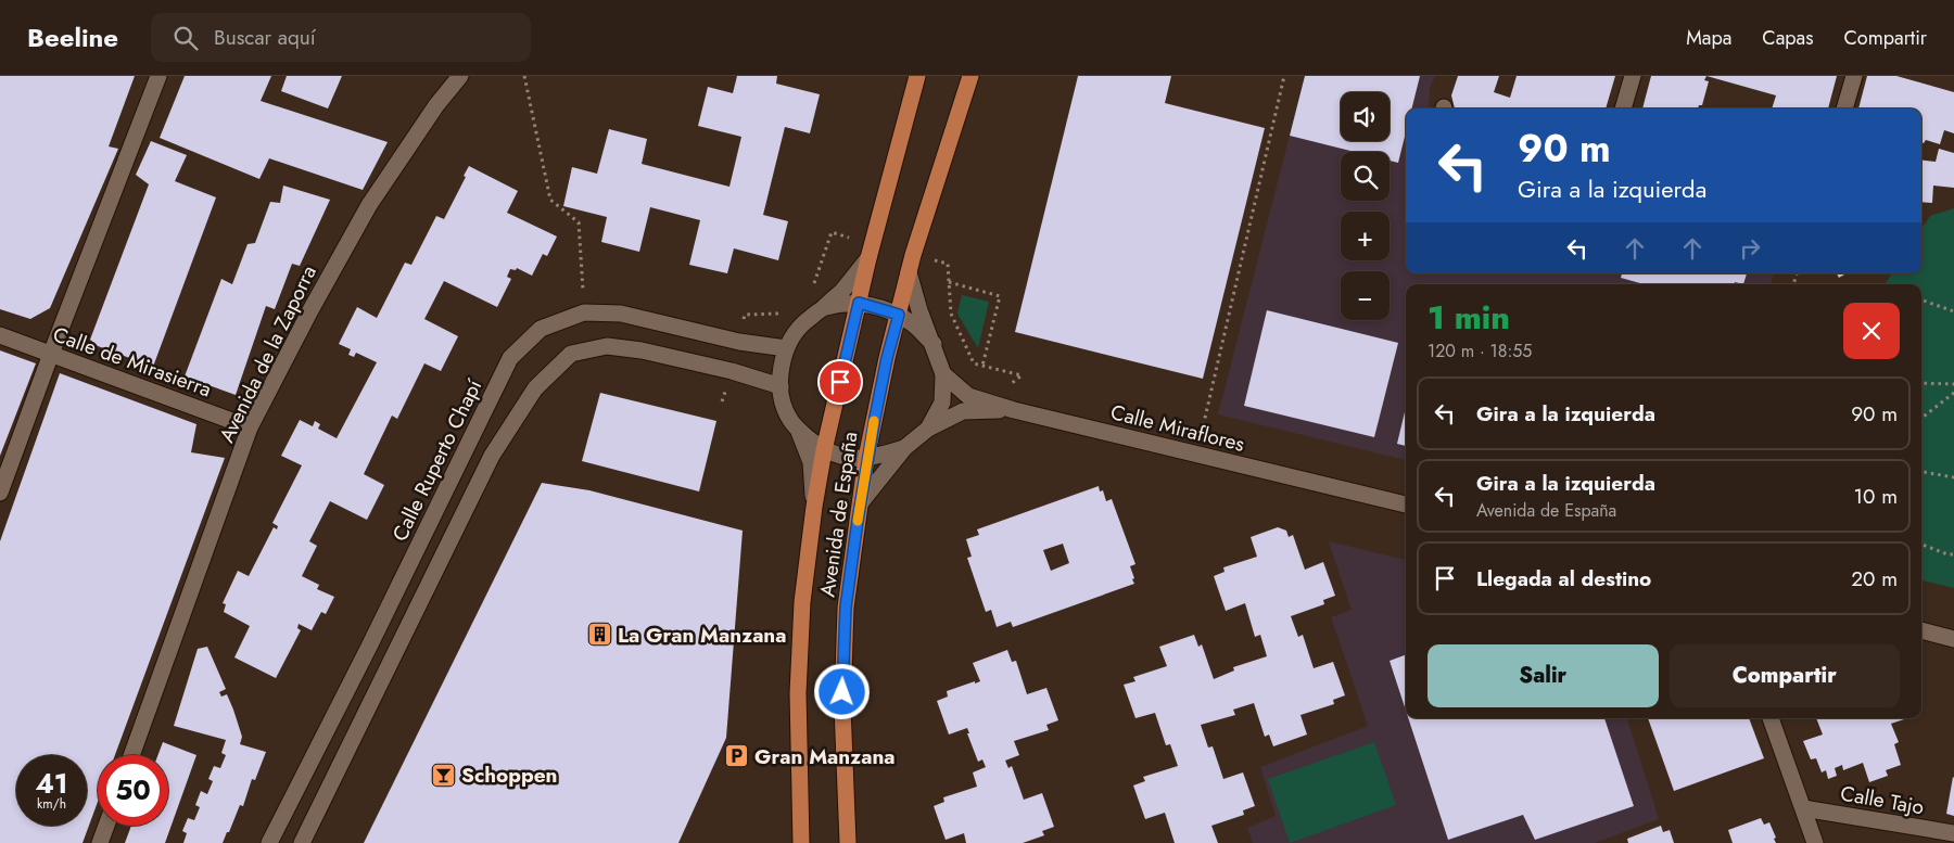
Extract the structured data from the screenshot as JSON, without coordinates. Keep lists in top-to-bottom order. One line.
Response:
{"streets":{"main road":["Avenida de España"],"street":["Avenida de la Zaporra","Calle de Mirasierra","Calle Miraflores","Calle Ruperto Chapí","Calle Tajo"]},"crossings":[["Avenida de la Zaporra","Calle de Mirasierra"]],"places":{"building":["La Gran Manzana"],"parking":["Gran Manzana"],"bar":["Schoppen"]},"page":{"header":"Beeline","search":"Buscar aquí","nav":["Mapa","Capas","Compartir"],"map_buttons":["+","−"],"turn":["90 m","Gira a la izquierda"],"heading":["1 min","120 m · 18:55"],"list":[{"name":"Gira a la izquierda","value":"90 m"},{"name":"Gira a la izquierda","note":"Avenida de España","value":"10 m"},{"name":"Llegada al destino","value":"20 m"}],"buttons":["Salir","Compartir"],"speed":"41 km/h","limit":"50"}}
